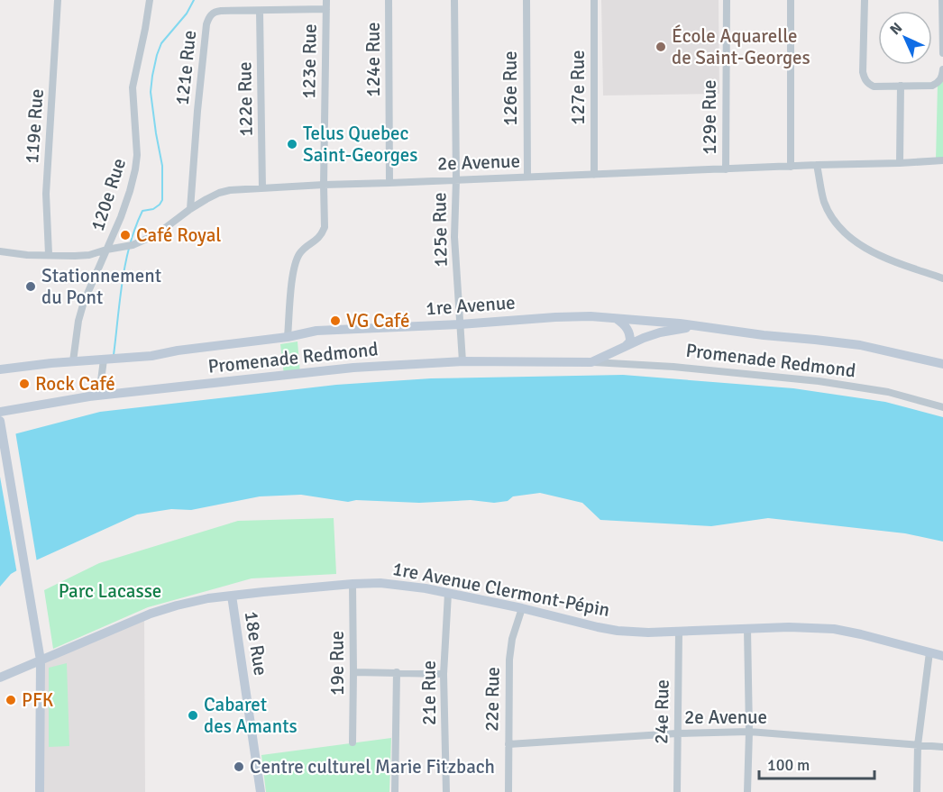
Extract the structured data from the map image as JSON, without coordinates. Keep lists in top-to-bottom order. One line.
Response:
{"streets":{"street":["124e Rue","123e Rue","121e Rue","127e Rue","126e Rue","122e Rue","129e Rue","119e Rue","2e Avenue","120e Rue","125e Rue","1re Avenue","Promenade Redmond","1re Avenue Clermont-Pépin","18e Rue","19e Rue","21e Rue","22e Rue","24e Rue"]},"crossings":[["124e Rue","2e Avenue"],["123e Rue","121e Rue"],["123e Rue","2e Avenue"],["123e Rue","1re Avenue"],["121e Rue","122e Rue"],["121e Rue","2e Avenue"],["127e Rue","2e Avenue"],["126e Rue","2e Avenue"],["122e Rue","2e Avenue"],["129e Rue","2e Avenue"],["119e Rue","2e Avenue"],["2e Avenue","120e Rue"],["2e Avenue","125e Rue"],["2e Avenue","22e Rue"],["2e Avenue","24e Rue"],["120e Rue","1re Avenue"],["125e Rue","1re Avenue"],["125e Rue","Promenade Redmond"],["1re Avenue","Promenade Redmond"],["1re Avenue Clermont-Pépin","18e Rue"],["1re Avenue Clermont-Pépin","19e Rue"],["1re Avenue Clermont-Pépin","21e Rue"],["1re Avenue Clermont-Pépin","22e Rue"],["1re Avenue Clermont-Pépin","24e Rue"]],"parks":["Parc Lacasse"],"places":["École Aquarelle de Saint-Georges","Telus Quebec Saint-Georges","Café Royal","Stationnement du Pont","VG Café","Rock Café","PFK","Cabaret des Amants","Centre culturel Marie Fitzbach"],"scale_bar":"100 m","north":"top left"}
